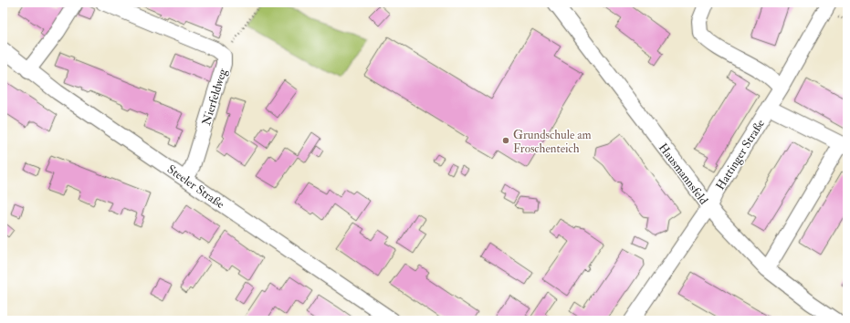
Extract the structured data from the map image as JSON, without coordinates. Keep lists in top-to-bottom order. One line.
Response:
{"streets":{"street":["Nierfeldweg","Hattinger Straße","Hausmannsfeld","Steeler Straße"]},"crossings":[["Nierfeldweg","Steeler Straße"],["Hattinger Straße","Hausmannsfeld"]],"places":["Grundschule am Froschenteich"]}
